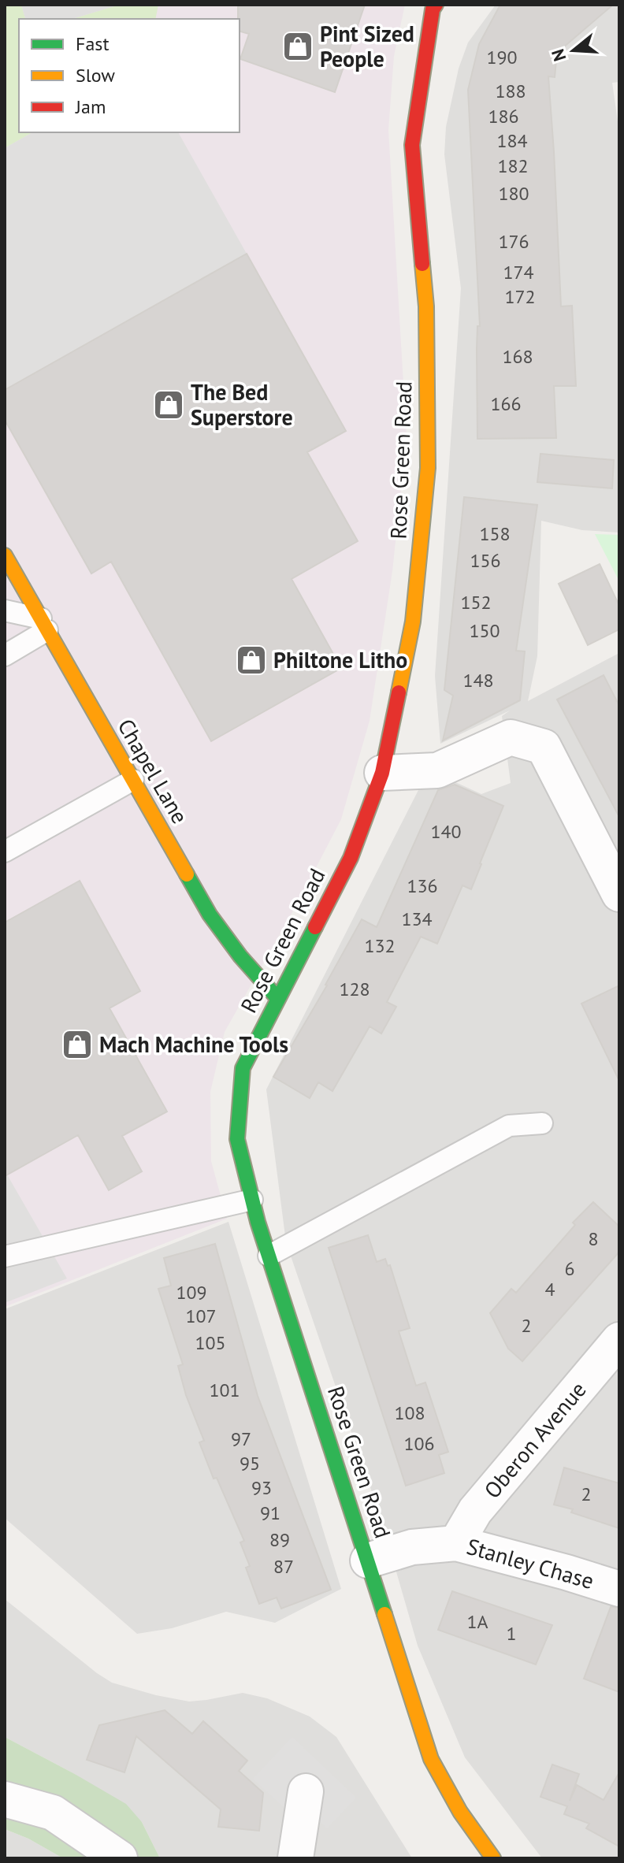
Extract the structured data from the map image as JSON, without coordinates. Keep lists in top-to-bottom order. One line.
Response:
{"streets":{"street":["Rose Green Road","Chapel Lane","Oberon Avenue","Stanley Chase"]},"crossings":[["Rose Green Road","Chapel Lane"],["Rose Green Road","Stanley Chase"],["Oberon Avenue","Stanley Chase"]],"places":{"shop":["Pint Sized People","The Bed Superstore","Philtone Litho","Mach Machine Tools"]},"house_numbers":["190","188","186","184","182","180","176","174","172","168","166","158","156","152","150","148","140","136","134","132","128","8","6","4","109","107","2","105","101","108","97","106","95","93","2","91","89","87","1A","1"],"legend":["Fast","Slow","Jam"],"north":"left"}
